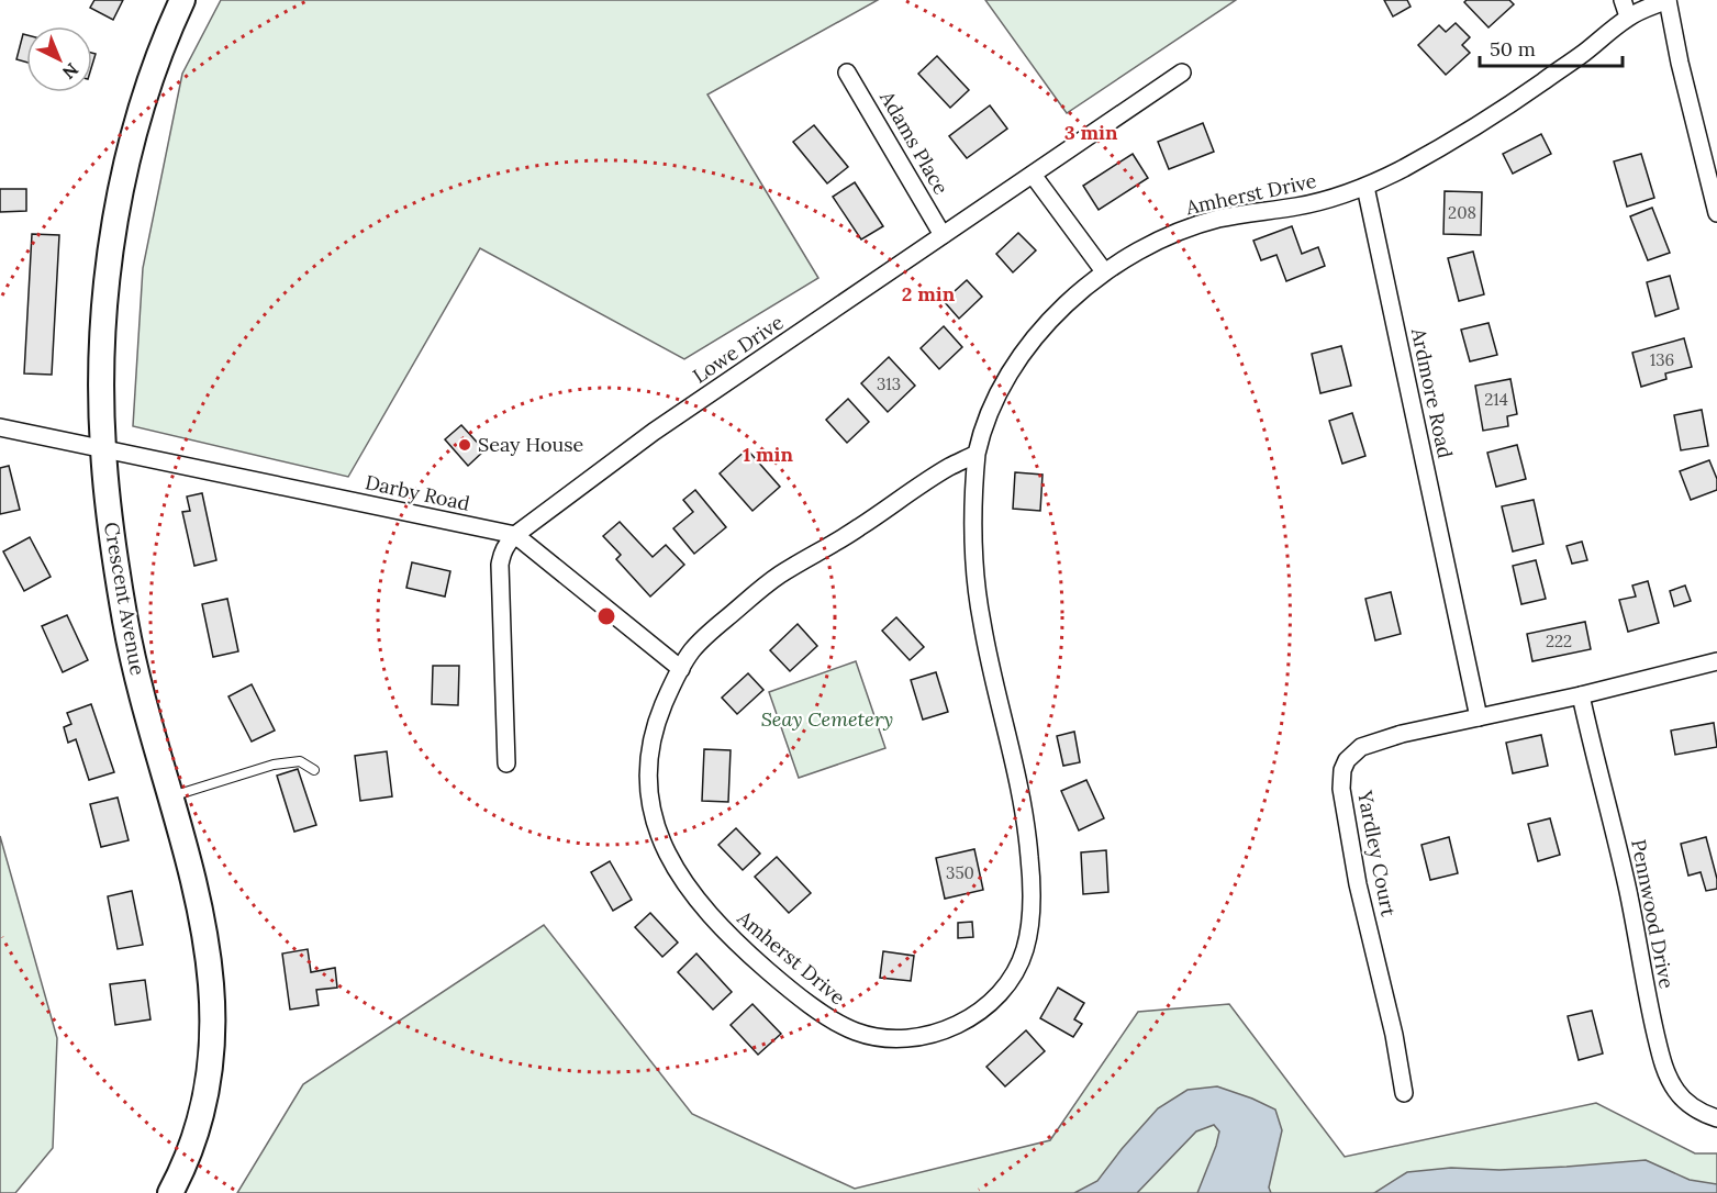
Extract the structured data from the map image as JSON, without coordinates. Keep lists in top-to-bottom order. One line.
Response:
{"streets":{"street":["Adams Place","Amherst Drive","Lowe Drive","Ardmore Road","Darby Road","Crescent Avenue","Yardley Court","Pennwood Drive"]},"crossings":[["Adams Place","Lowe Drive"],["Amherst Drive","Ardmore Road"],["Amherst Drive","Darby Road"],["Lowe Drive","Darby Road"],["Ardmore Road","Yardley Court"],["Darby Road","Crescent Avenue"]],"parks":["Seay Cemetery"],"places":["Seay House"],"house_numbers":["208","136","313","214","222","350"],"scale_bar":"50 m","north":"bottom right","rings":["3 min","2 min","1 min"]}
